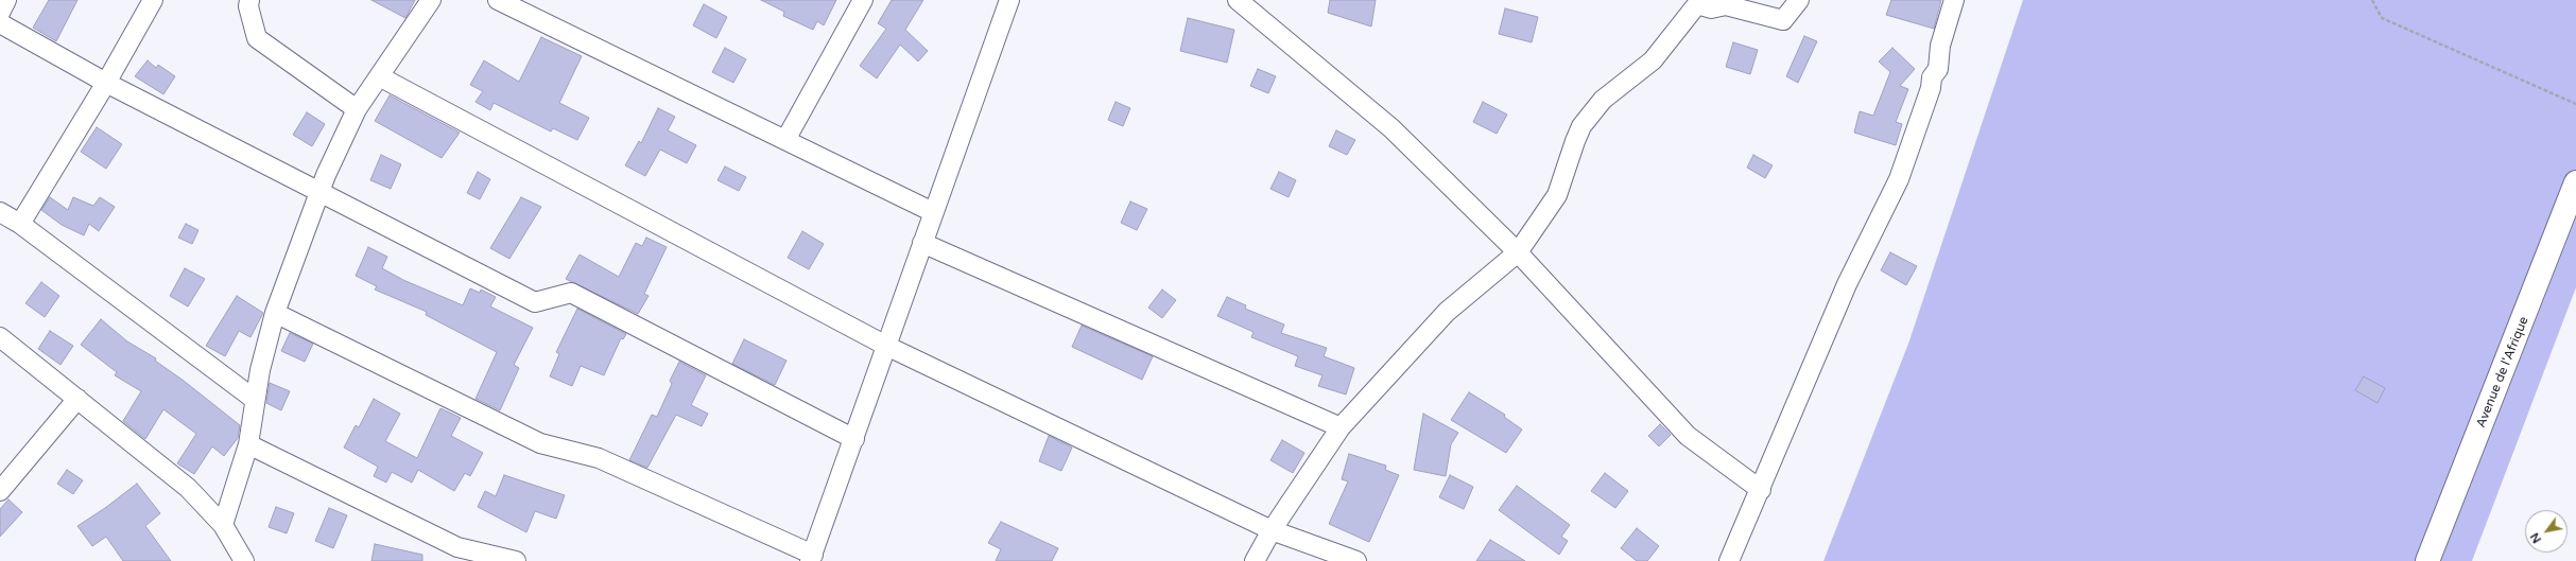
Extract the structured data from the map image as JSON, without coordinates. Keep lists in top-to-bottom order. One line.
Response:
{"streets":{"main road":["Avenue de l'Afrique"]},"north":"bottom left"}
